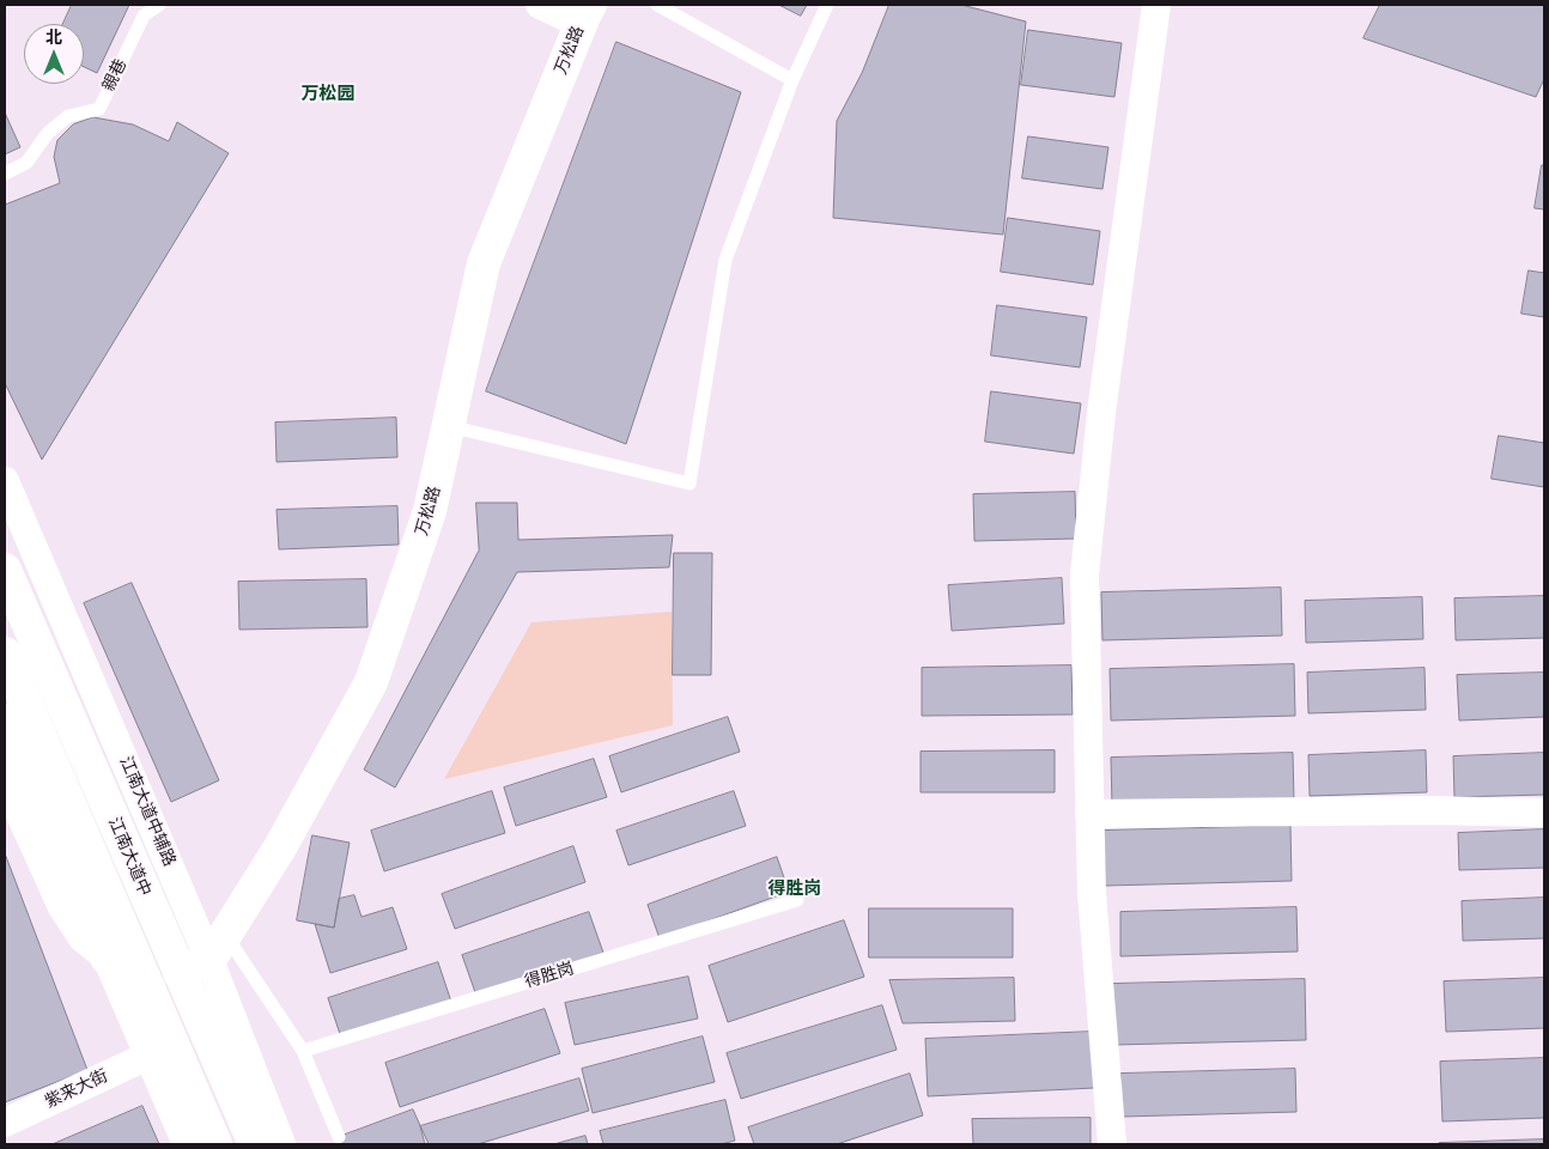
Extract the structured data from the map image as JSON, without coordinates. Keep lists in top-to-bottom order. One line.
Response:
{"streets":{"main road":["万松路","江南大道中"],"street":["江南大道中辅路","紫来大街"],"lane":["親巷","得胜岗"]},"crossings":[["万松路","江南大道中辅路"]],"districts":["万松园","得胜岗"],"north":"top"}
